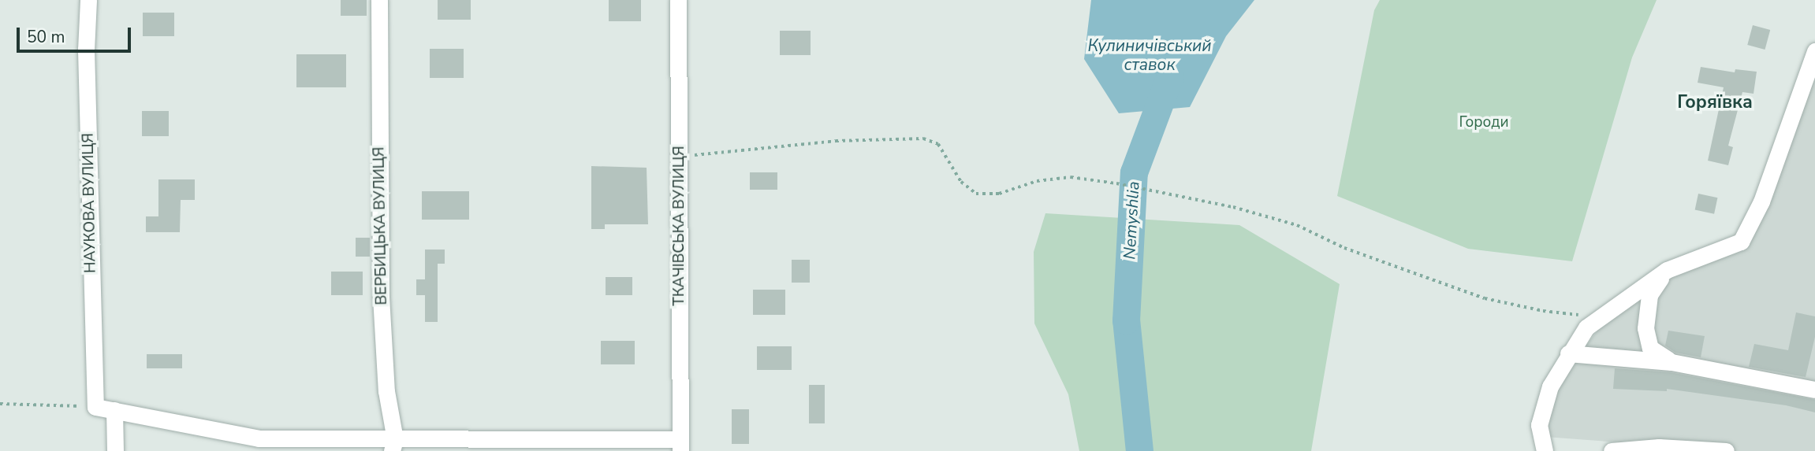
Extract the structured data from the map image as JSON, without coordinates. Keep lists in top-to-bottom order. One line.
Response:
{"streets":{"street":["НАУКОВА ВУЛИЦЯ","ВЕРБИЦЬКА ВУЛИЦЯ","ТКАЧІВСЬКА ВУЛИЦЯ"]},"districts":["Горяївка"],"water":["Кулиничівський ставок","Nemyshlia"],"parks":["Городи"],"scale_bar":"50 m"}
